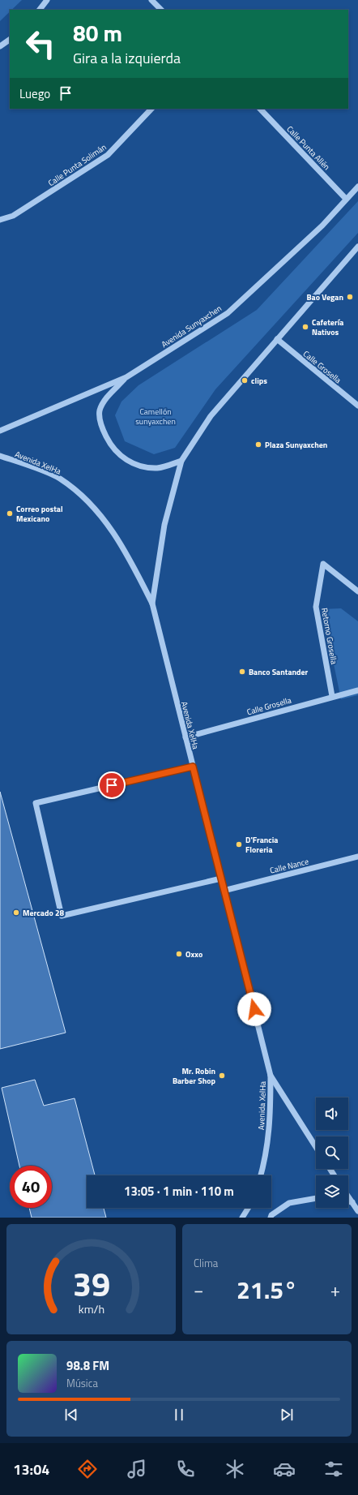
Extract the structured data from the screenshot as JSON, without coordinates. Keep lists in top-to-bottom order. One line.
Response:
{"streets":{"street":["Calle Punta Allén","Calle Punta Solimán","Avenida Sunyaxchen","Calle Grosella","Avenida XelHa","Retorno Grosella","Calle Nance"]},"crossings":[["Calle Punta Allén","Avenida Sunyaxchen"],["Calle Grosella","Avenida XelHa"],["Calle Grosella","Retorno Grosella"],["Avenida XelHa","Calle Nance"]],"parks":["Camellón sunyaxchen"],"places":["Bao Vegan","Cafetería Nativos","clips","Plaza Sunyaxchen","Correo postal Mexicano","Banco Santander","D'Francia Floreria","Mercado 28","Oxxo","Mr. Robin Barber Shop"],"page":{"turn":["80 m","Gira a la izquierda"],"then":"Luego","limit":"40","trip":"13:05 · 1 min · 110 m","tile":"Clima","heat":["−","21.5°","+"],"song":["98.8 FM","Música"],"tabs":"13:04","gauge":["39","km/h"]}}
